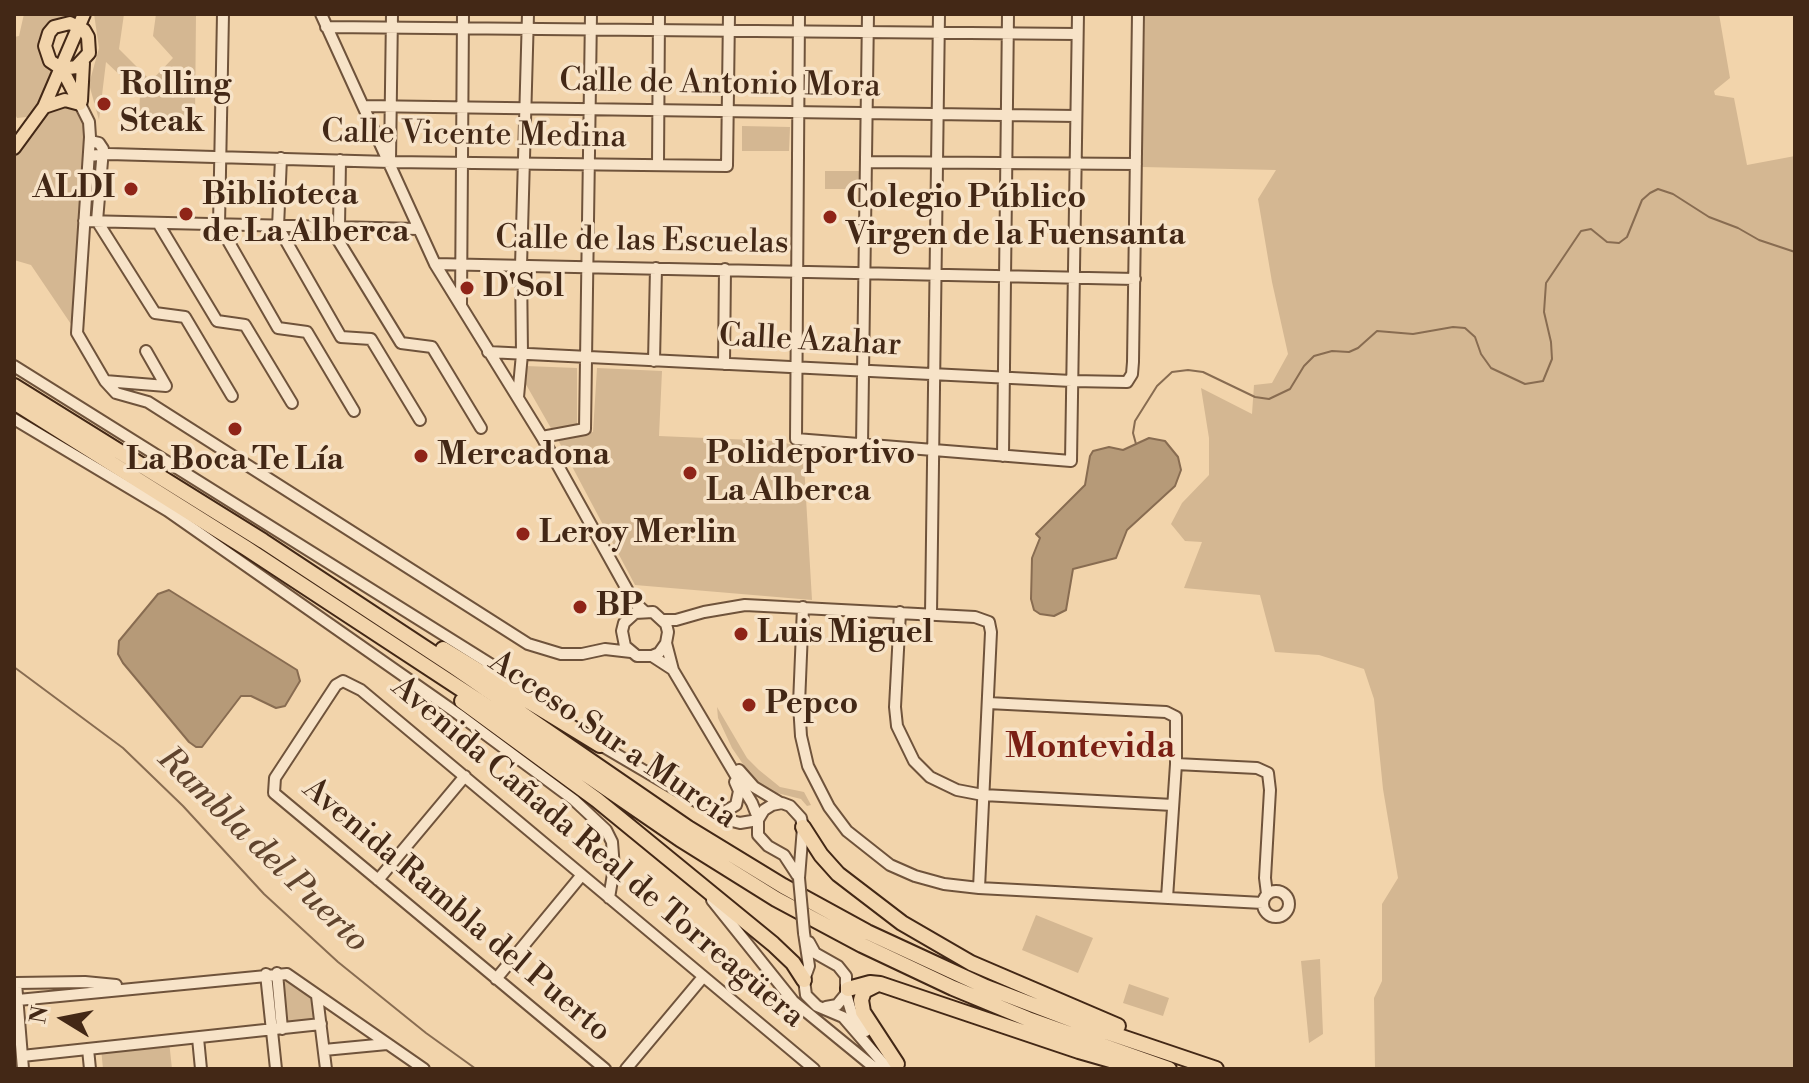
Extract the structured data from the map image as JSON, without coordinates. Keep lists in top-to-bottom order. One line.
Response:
{"streets":{"highway":["Acceso Sur a Murcia"],"street":["Calle de Antonio Mora","Calle Vicente Medina","Calle de las Escuelas","Calle Azahar","Avenida Cañada Real de Torreagüera","Avenida Rambla del Puerto"]},"crossings":[["Calle de Antonio Mora","Calle Vicente Medina"],["Calle de las Escuelas","Calle Azahar"],["Avenida Cañada Real de Torreagüera","Avenida Rambla del Puerto"]],"districts":["Montevida"],"water":["Rambla del Puerto"],"places":["Rolling Steak","ALDI","Biblioteca de La Alberca","Colegio Público Virgen de la Fuensanta","D'Sol","La Boca Te Lía","Mercadona","Polideportivo La Alberca","Leroy Merlin","BP","Luis Miguel","Pepco"],"north":"left"}
